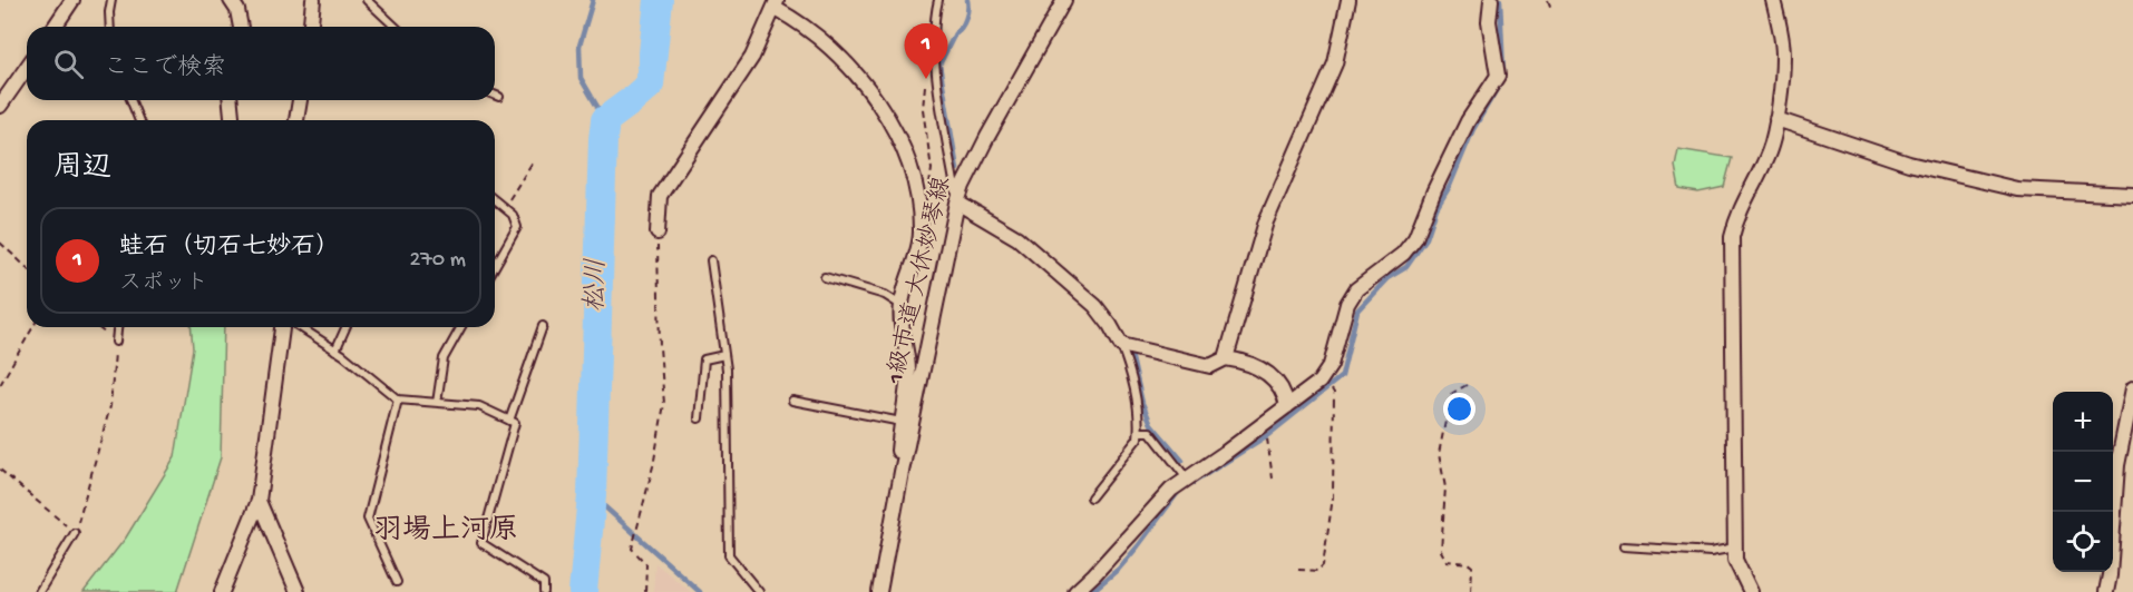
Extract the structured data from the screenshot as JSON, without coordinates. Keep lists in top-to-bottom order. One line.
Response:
{"streets":{"street":["1級市道 大休妙琴線"]},"districts":["羽場上河原"],"water":["松川"],"page":{"pins":"1","search":"ここで検索","heading":"周辺","list":[{"mark":"1","name":"蛙石（切石七妙石）","note":"スポット","value":"270 m"}],"map_buttons":["+","−"]}}
